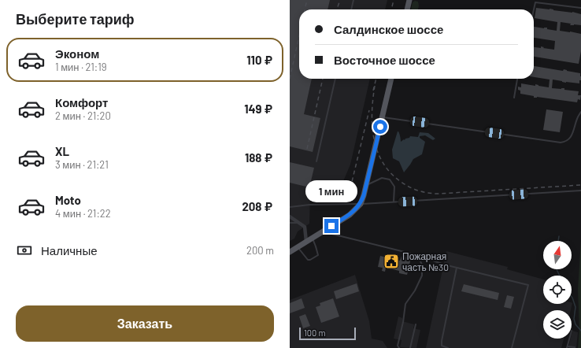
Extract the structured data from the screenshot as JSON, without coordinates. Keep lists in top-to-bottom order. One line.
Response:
{"places":{"public building":["Пожарная часть №30"]},"scale_bar":"100 m","north":"top","page":{"heading":"Выберите тариф","banner":["Салдинское шоссе","Восточное шоссе"],"list":[{"name":"Эконом","note":"1 мин · 21:19","value":"110 ₽"},{"name":"Комфорт","note":"2 мин · 21:20","value":"149 ₽"},{"name":"XL","note":"3 мин · 21:21","value":"188 ₽"},{"name":"Moto","note":"4 мин · 21:22","value":"208 ₽"}],"bubble":"1 мин","pay":["Наличные","200 m"],"buttons":"Заказать","scale":"100 m"}}
